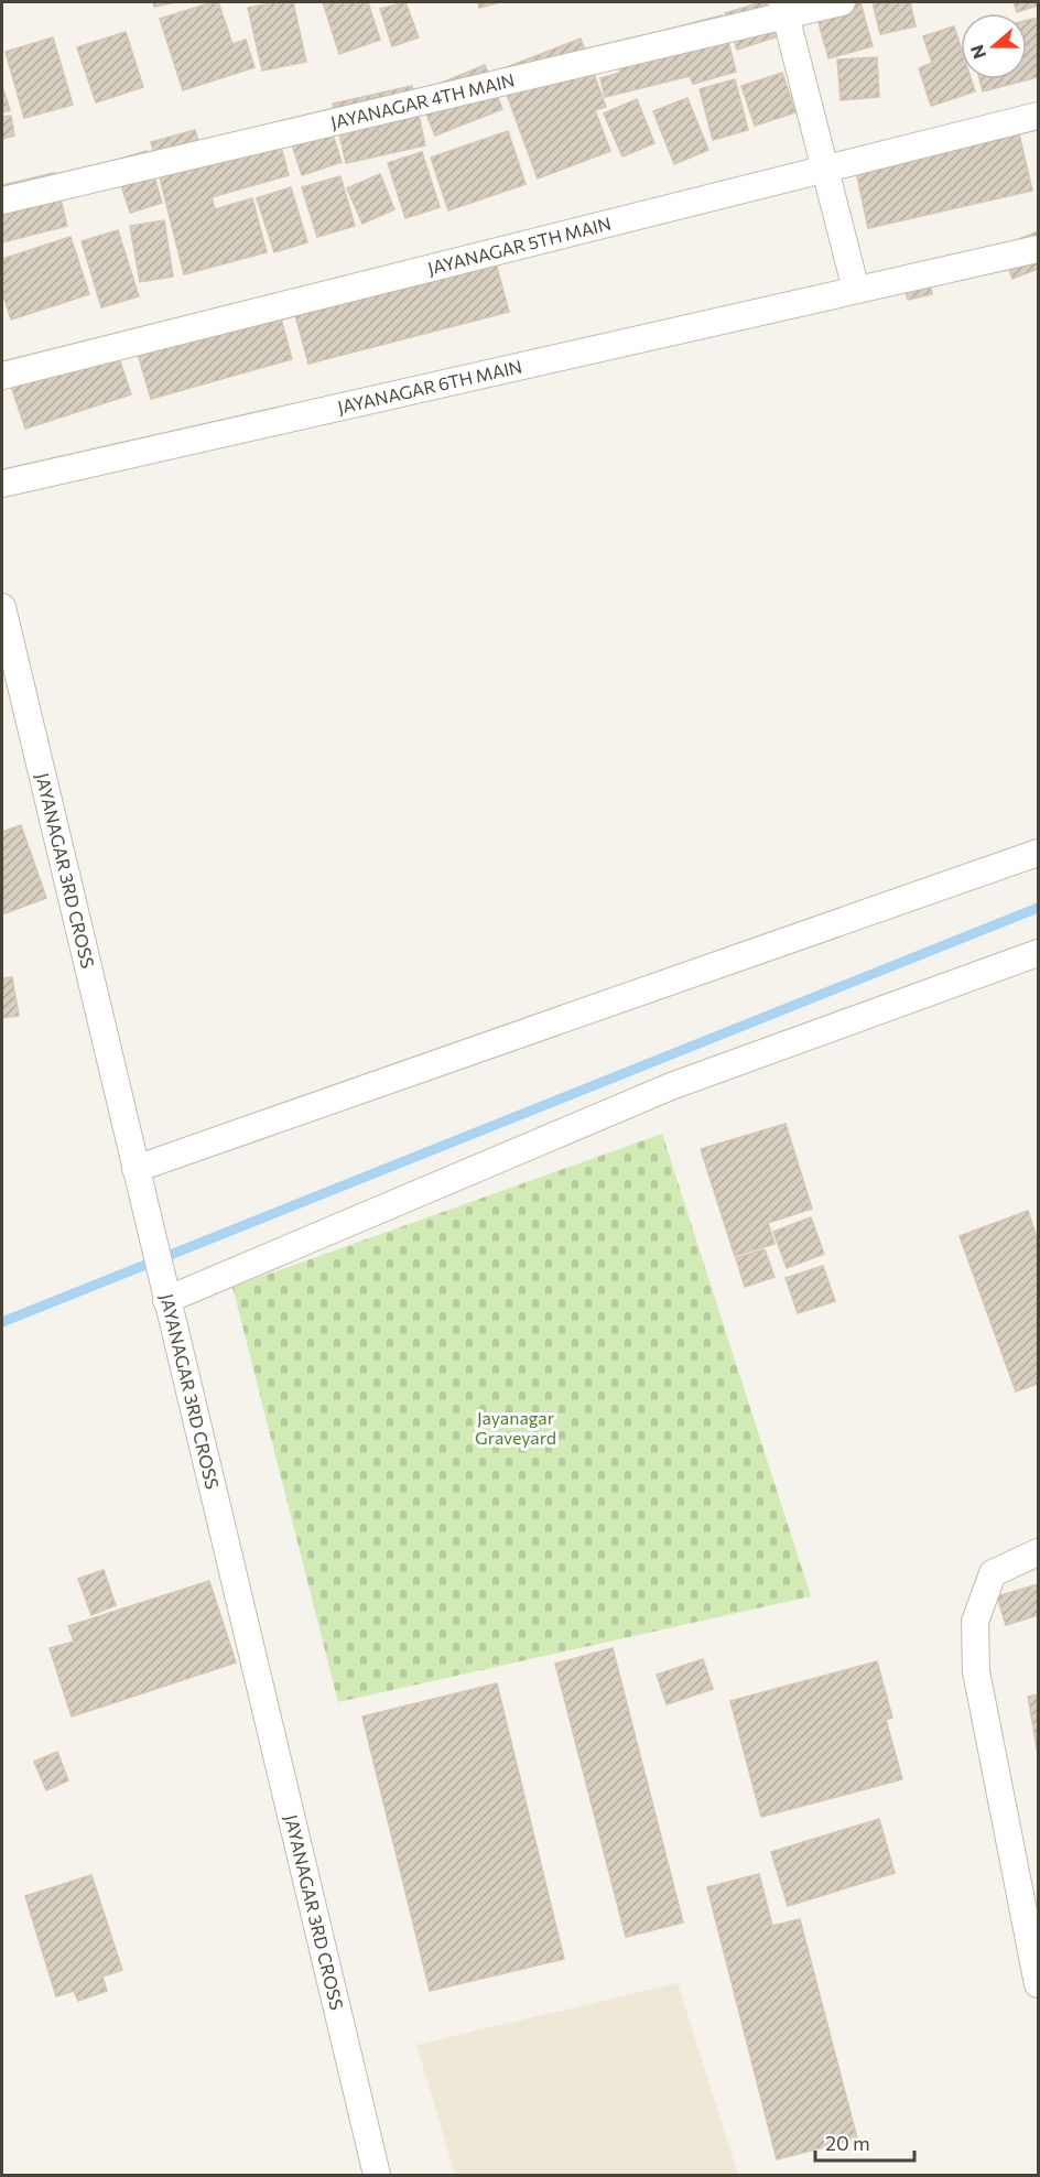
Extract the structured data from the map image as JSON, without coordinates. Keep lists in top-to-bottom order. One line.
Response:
{"streets":{"street":["JAYANAGAR 4TH MAIN","JAYANAGAR 5TH MAIN","JAYANAGAR 6TH MAIN","JAYANAGAR 3RD CROSS"]},"parks":["Jayanagar Graveyard"],"scale_bar":"20 m","north":"left"}
